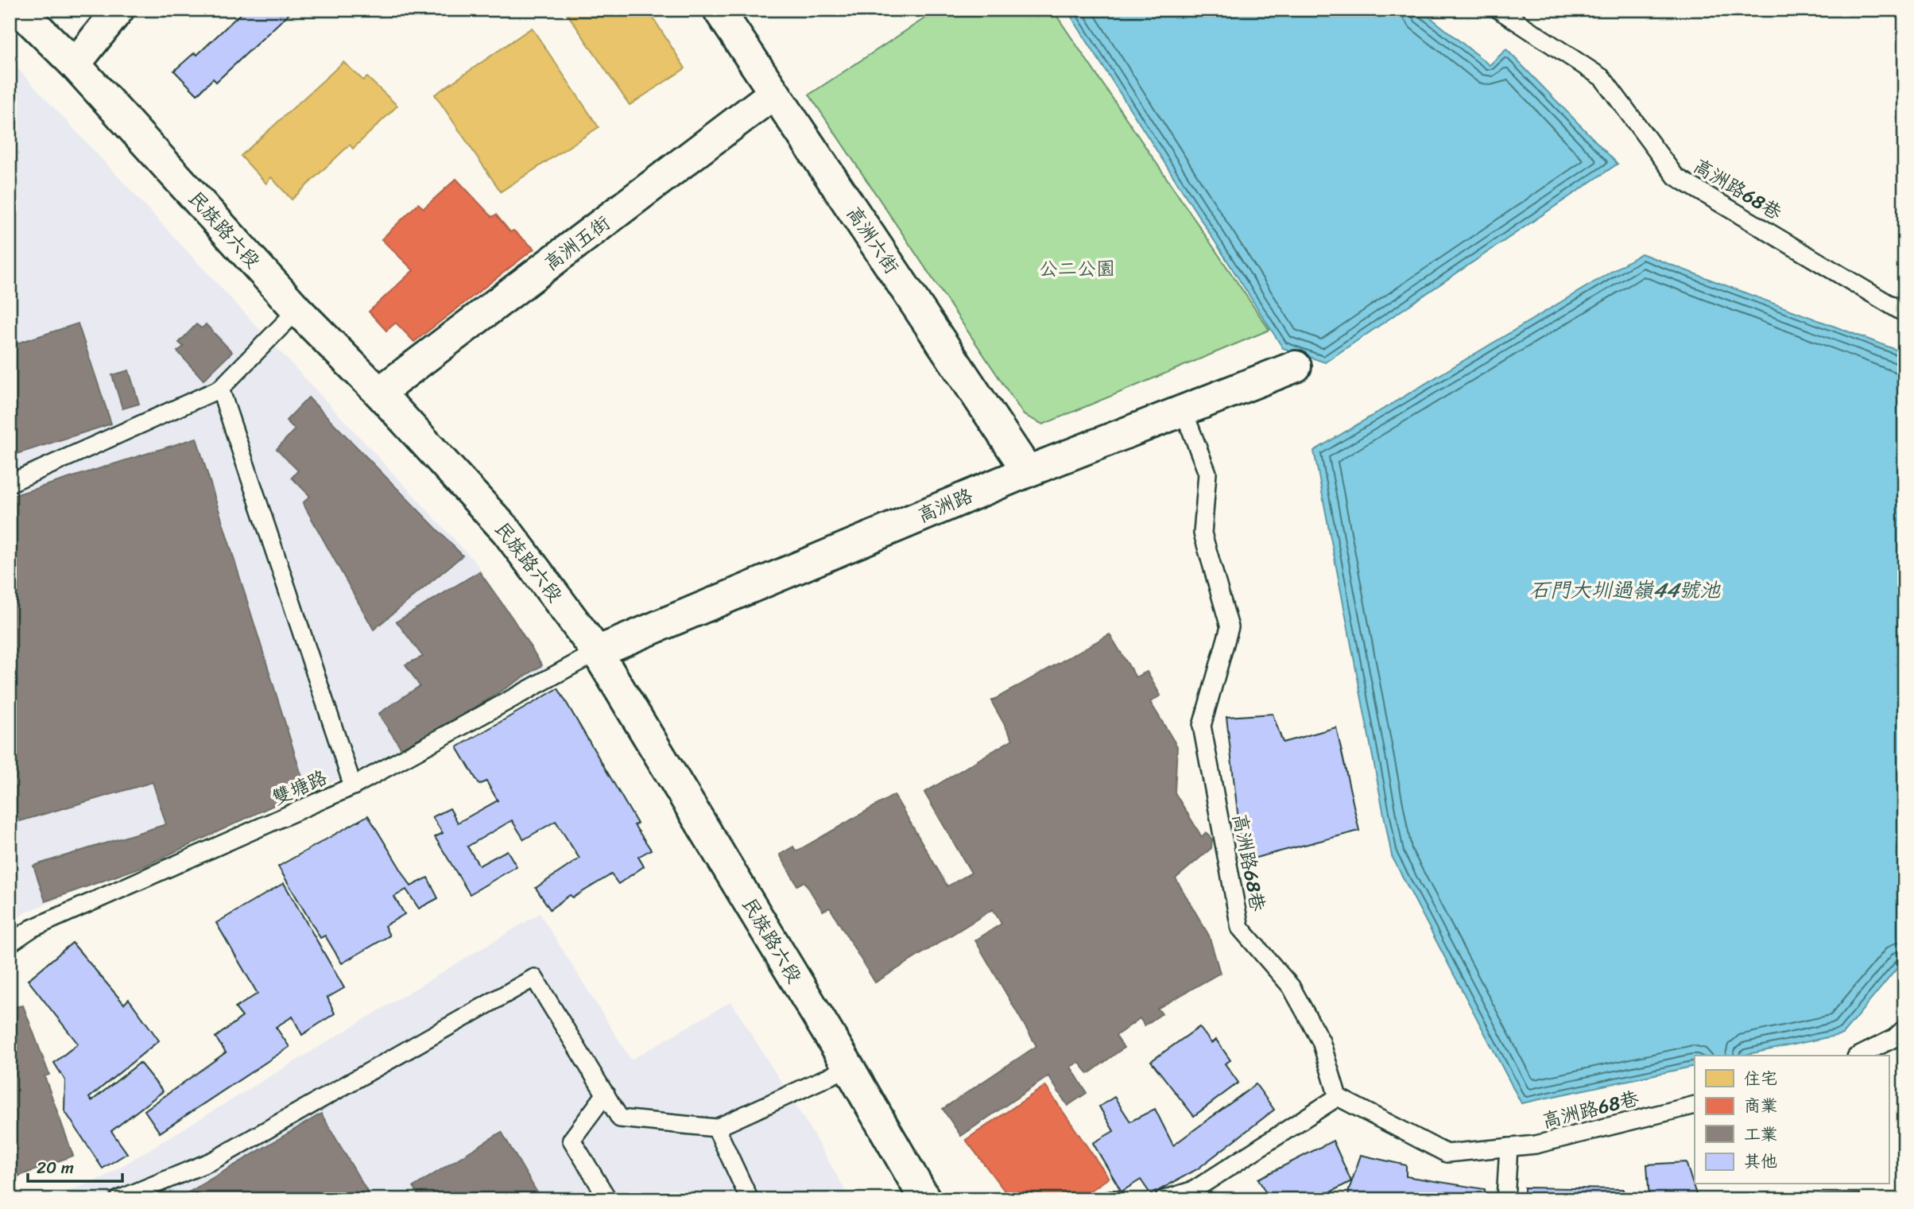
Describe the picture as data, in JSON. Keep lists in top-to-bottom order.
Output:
{
  "streets": {
    "street": [
      "民族路六段",
      "高洲六街",
      "高洲五街",
      "高洲路"
    ],
    "lane": ["高洲路68巷", "雙塘路"]
  },
  "crossings": [
    ["高洲路68巷", "高洲路"],
    ["民族路六段", "高洲五街"],
    ["民族路六段", "高洲路"],
    ["民族路六段", "雙塘路"],
    ["高洲六街", "高洲五街"],
    ["高洲六街", "高洲路"],
    ["高洲路", "雙塘路"]
  ],
  "water": ["石門大圳過嶺44號池"],
  "parks": ["公二公園"],
  "legend": [
    "住宅",
    "商業",
    "工業",
    "其他"
  ],
  "scale_bar": "20 m"
}
